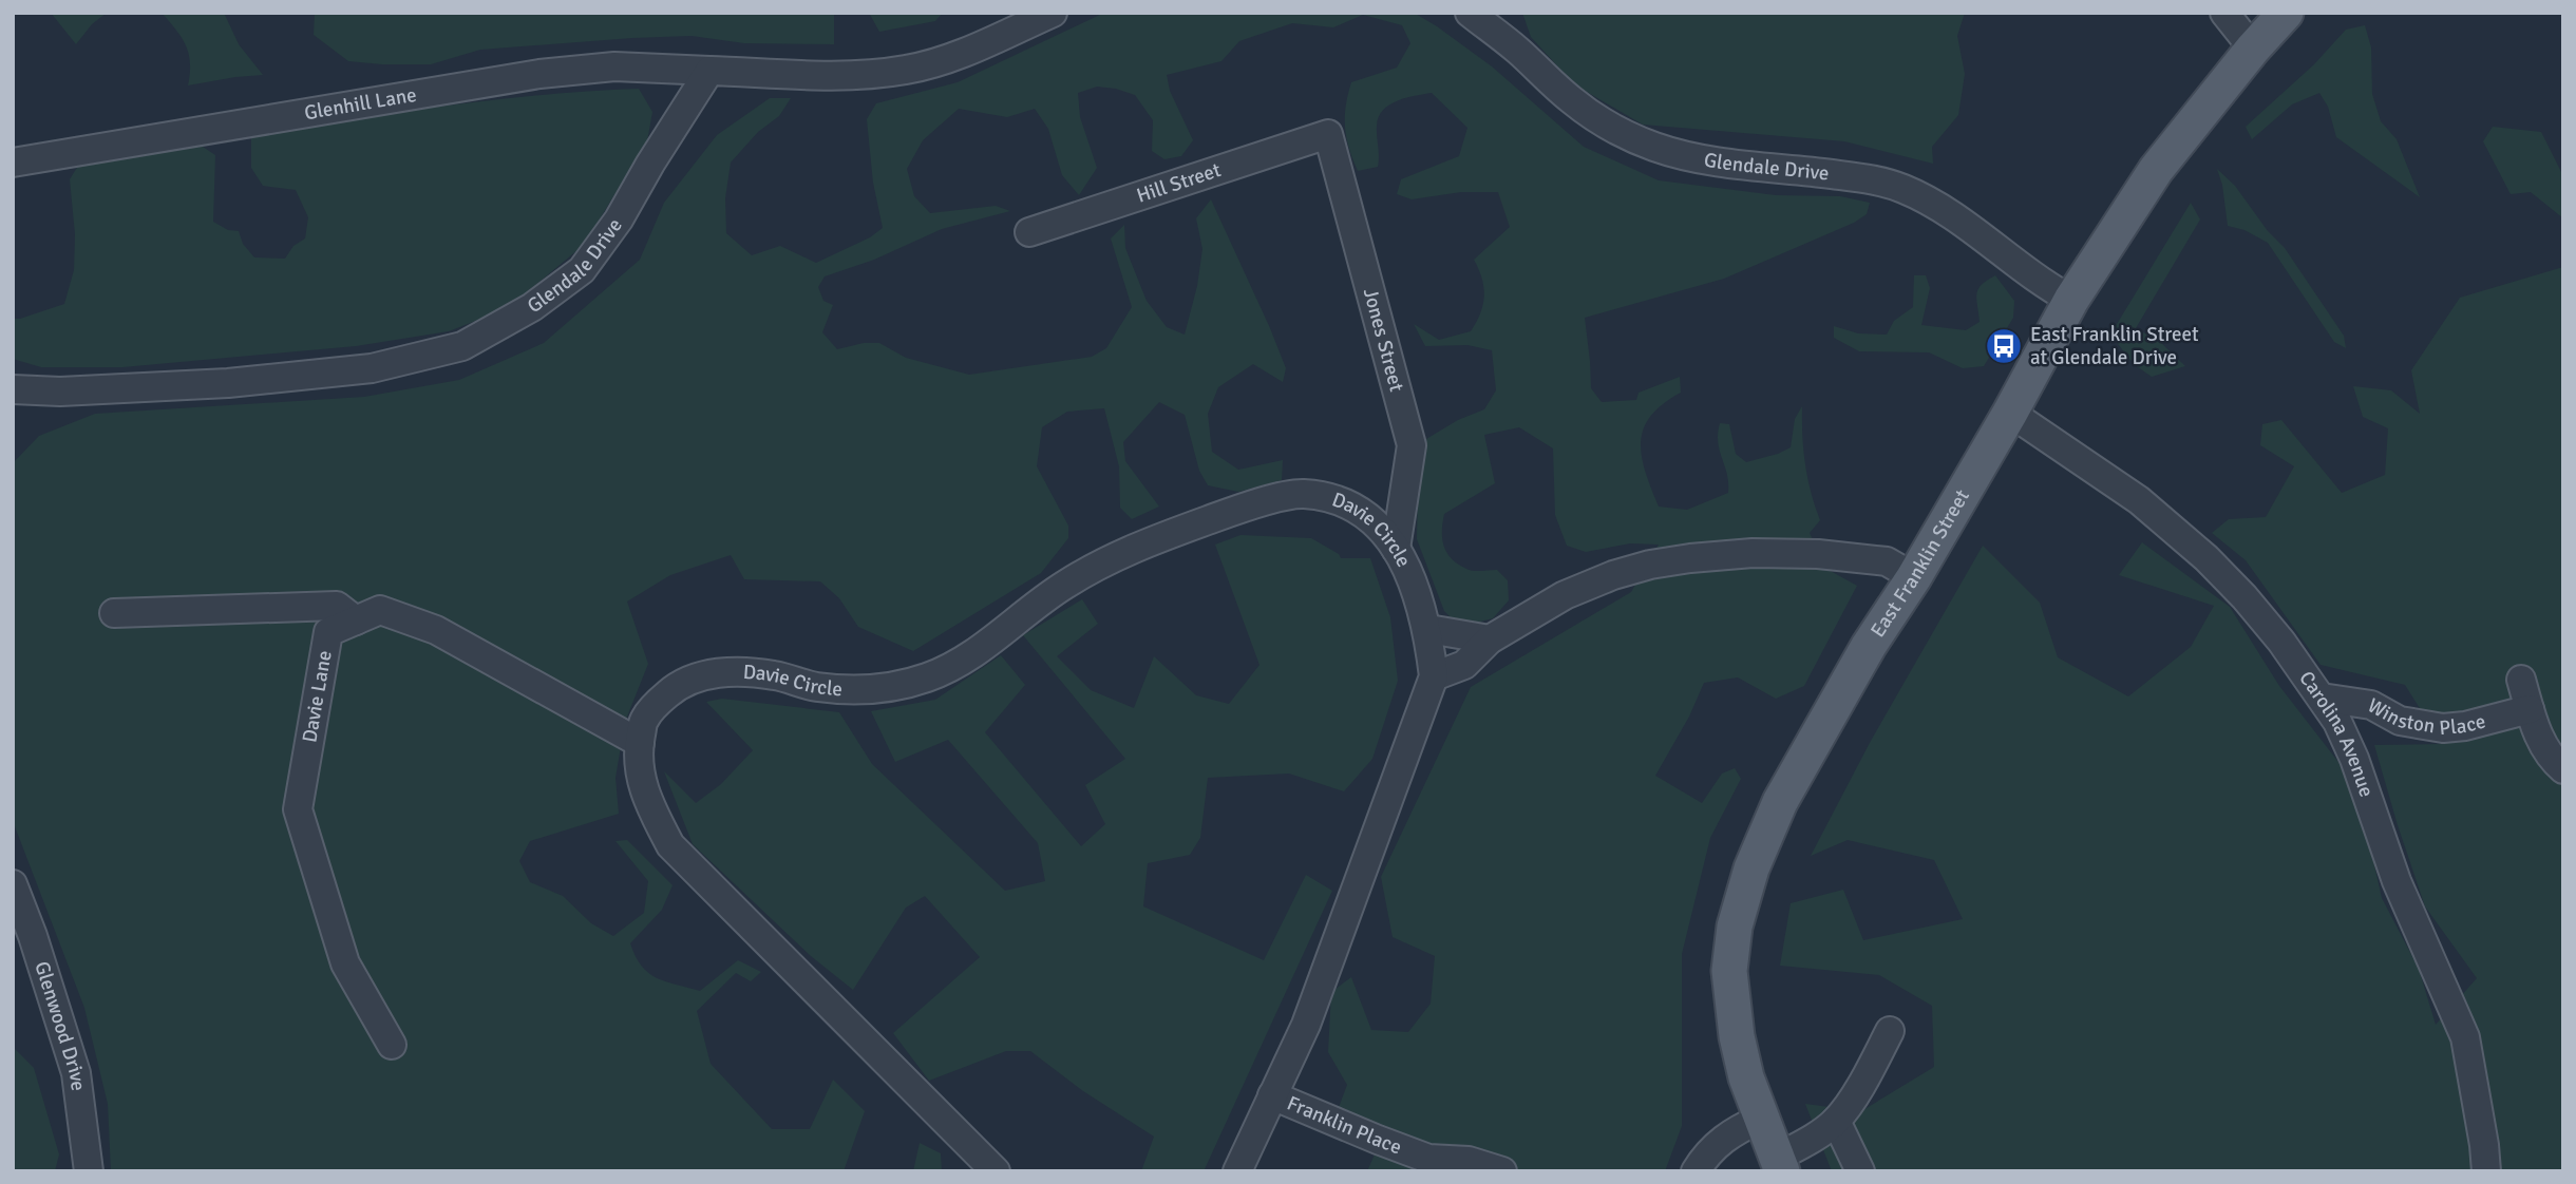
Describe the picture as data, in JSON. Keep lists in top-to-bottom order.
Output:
{
  "streets": {
    "main road": ["East Franklin Street"],
    "street": [
      "Glenhill Lane",
      "Glendale Drive",
      "Hill Street",
      "Jones Street",
      "Davie Circle",
      "Davie Lane",
      "Winston Place",
      "Carolina Avenue",
      "Glenwood Drive",
      "Franklin Place"
    ]
  },
  "crossings": [
    ["Glenhill Lane", "Glendale Drive"],
    ["Glendale Drive", "East Franklin Street"],
    ["Hill Street", "Jones Street"],
    ["Jones Street", "Davie Circle"],
    ["Davie Circle", "Davie Lane"],
    ["Davie Circle", "Franklin Place"],
    ["East Franklin Street", "Carolina Avenue"],
    ["Winston Place", "Carolina Avenue"]
  ],
  "places": {
    "bus stop": ["East Franklin Street at Glendale Drive"]
  }
}
